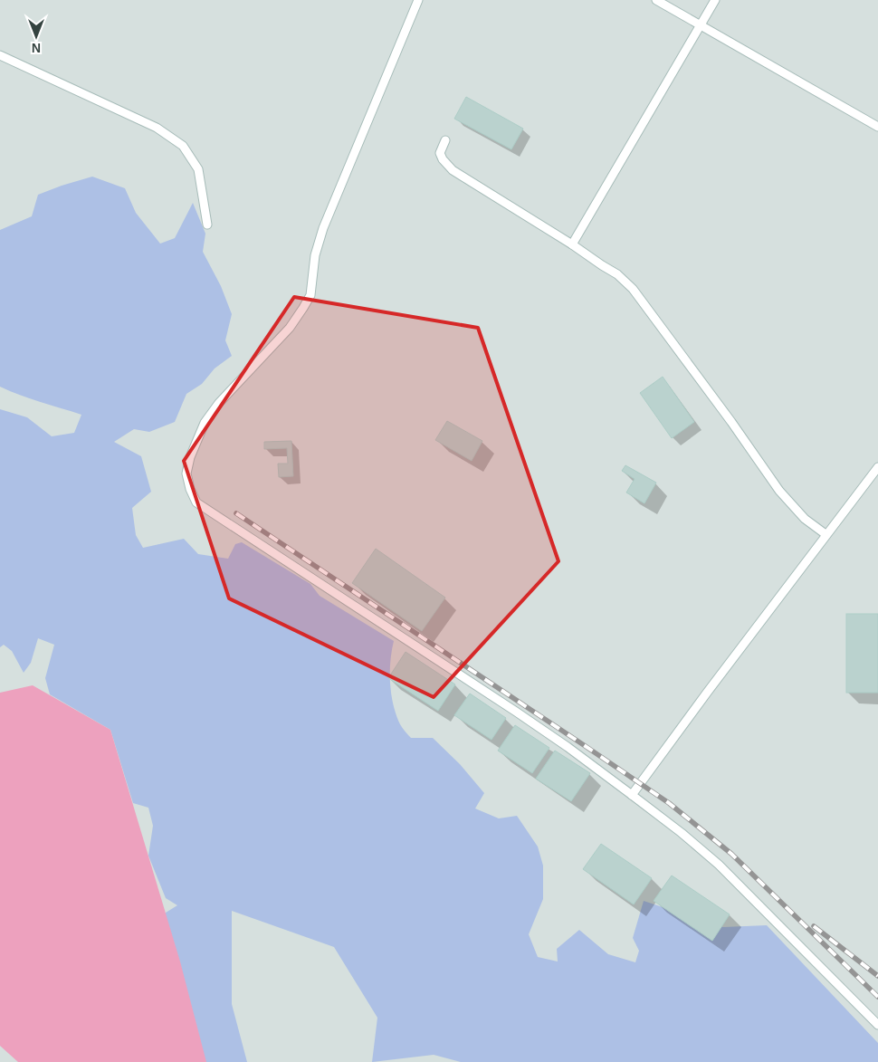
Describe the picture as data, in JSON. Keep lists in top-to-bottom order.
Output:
{
  "north": "bottom"
}
